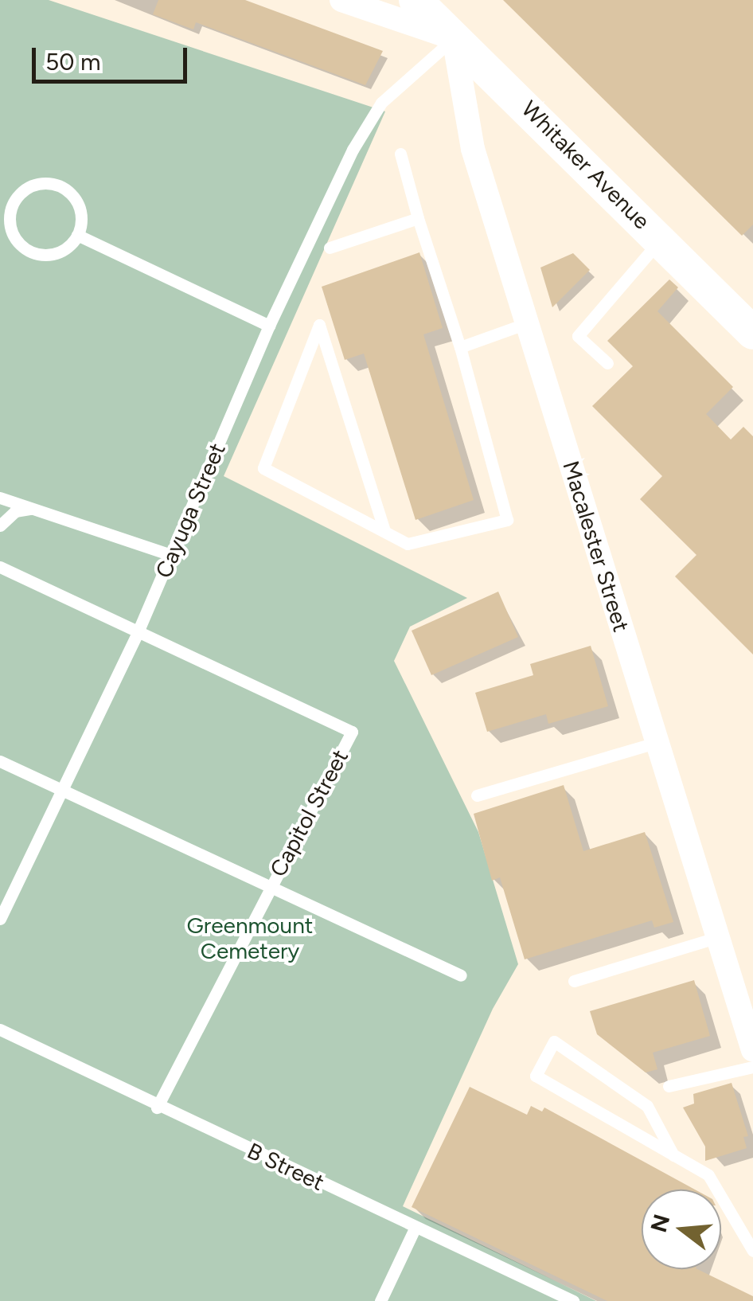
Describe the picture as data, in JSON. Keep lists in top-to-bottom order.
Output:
{
  "streets": {
    "main road": ["Whitaker Avenue"],
    "street": ["Macalester Street"],
    "lane": ["Cayuga Street", "Capitol Street", "B Street"]
  },
  "crossings": [
    ["Whitaker Avenue", "Cayuga Street"],
    ["Whitaker Avenue", "Macalester Street"],
    ["Cayuga Street", "Macalester Street"],
    ["Cayuga Street", "Capitol Street"],
    ["Capitol Street", "B Street"]
  ],
  "parks": ["Greenmount Cemetery"],
  "scale_bar": "50 m",
  "north": "left"
}
